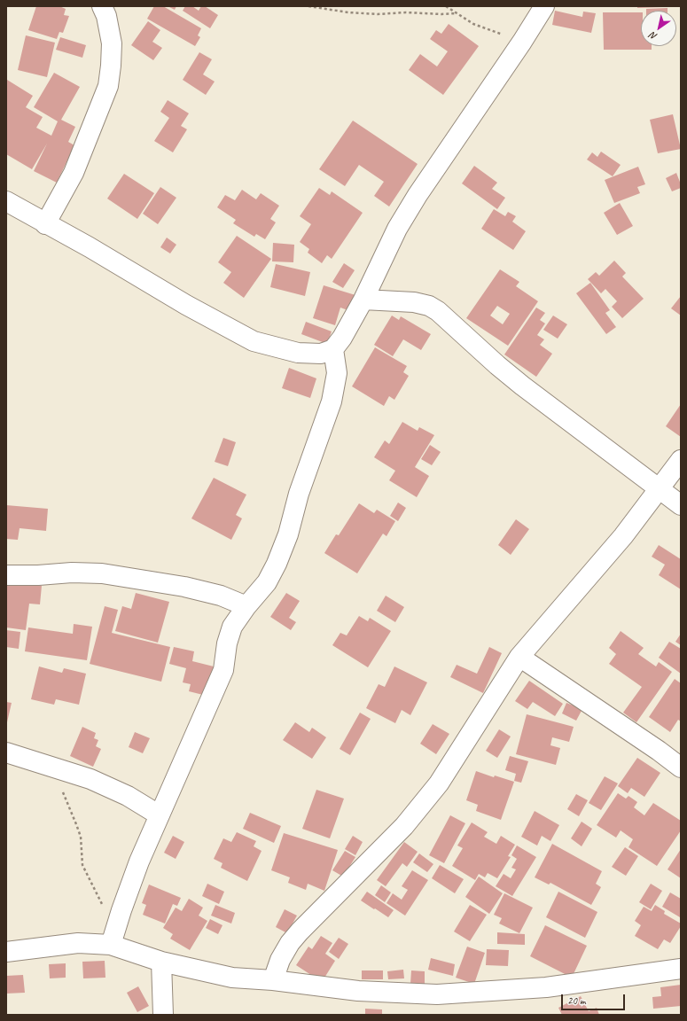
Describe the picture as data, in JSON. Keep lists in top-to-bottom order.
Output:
{
  "scale_bar": "20 m",
  "north": "bottom left"
}
